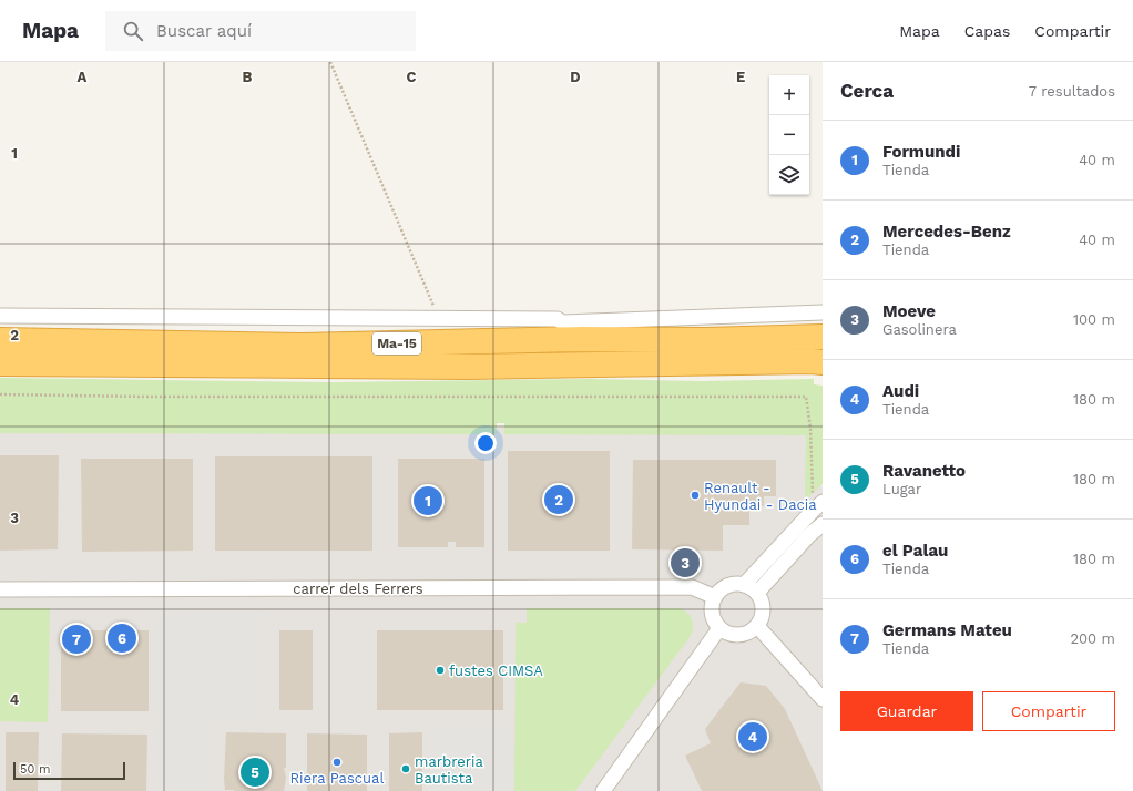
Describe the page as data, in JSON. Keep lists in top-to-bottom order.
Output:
{
  "streets": {
    "highway": ["Ma-15"],
    "street": ["carrer dels Ferrers"]
  },
  "places": [
    "Renault - Hyundai - Dacia",
    "fustes CIMSA",
    "Riera Pascual",
    "marbreria Bautista"
  ],
  "scale_bar": "50 m",
  "page": {
    "header": "Mapa",
    "search": "Buscar aquí",
    "nav": ["Mapa", "Capas", "Compartir"],
    "heading": ["Cerca", "7 resultados"],
    "map_buttons": ["+", "−"],
    "list": [
      {
        "mark": "1",
        "name": "Formundi",
        "note": "Tienda",
        "value": "40 m"
      },
      {
        "mark": "2",
        "name": "Mercedes-Benz",
        "note": "Tienda",
        "value": "40 m"
      },
      {
        "mark": "3",
        "name": "Moeve",
        "note": "Gasolinera",
        "value": "100 m"
      },
      {
        "mark": "4",
        "name": "Audi",
        "note": "Tienda",
        "value": "180 m"
      },
      {
        "mark": "5",
        "name": "Ravanetto",
        "note": "Lugar",
        "value": "180 m"
      },
      {
        "mark": "6",
        "name": "el Palau",
        "note": "Tienda",
        "value": "180 m"
      },
      {
        "mark": "7",
        "name": "Germans Mateu",
        "note": "Tienda",
        "value": "200 m"
      }
    ],
    "pins": [
      "2",
      "1",
      "3",
      "6",
      "7",
      "4",
      "5"
    ],
    "buttons": ["Guardar", "Compartir"],
    "scale": "50 m"
  },
  "grid": {
    "columns": [
      "A",
      "B",
      "C",
      "D",
      "E"
    ],
    "rows": [
      "1",
      "2",
      "3",
      "4"
    ]
  }
}
